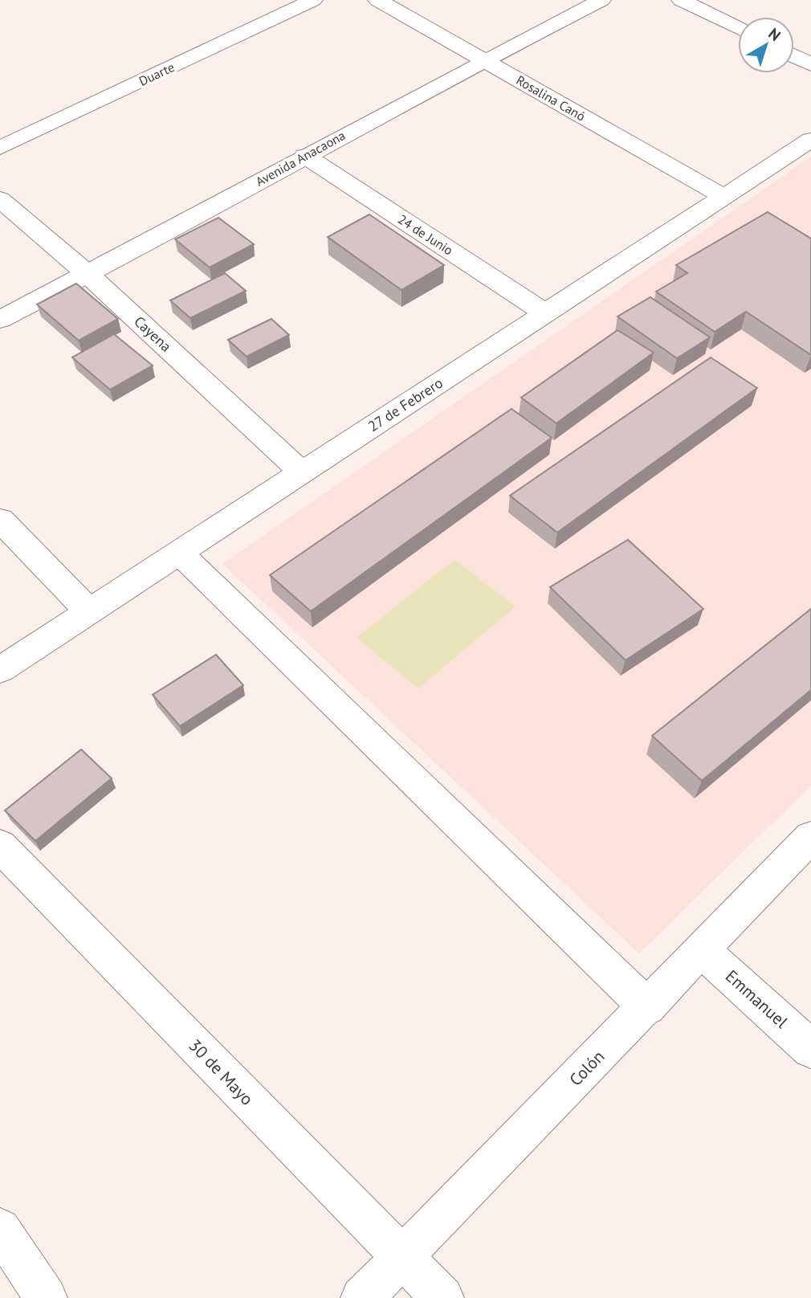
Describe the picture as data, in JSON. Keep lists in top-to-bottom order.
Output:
{
  "streets": {
    "street": [
      "Duarte",
      "Rosalina Canó",
      "Avenida Anacaona",
      "24 de Junio",
      "Cayena",
      "27 de Febrero",
      "Emmanuel",
      "Colón",
      "30 de Mayo"
    ]
  },
  "crossings": [
    ["Rosalina Canó", "Avenida Anacaona"],
    ["Rosalina Canó", "27 de Febrero"],
    ["Avenida Anacaona", "24 de Junio"],
    ["Avenida Anacaona", "Cayena"],
    ["24 de Junio", "27 de Febrero"],
    ["Cayena", "27 de Febrero"],
    ["Emmanuel", "Colón"],
    ["Colón", "30 de Mayo"]
  ],
  "north": "top right"
}
